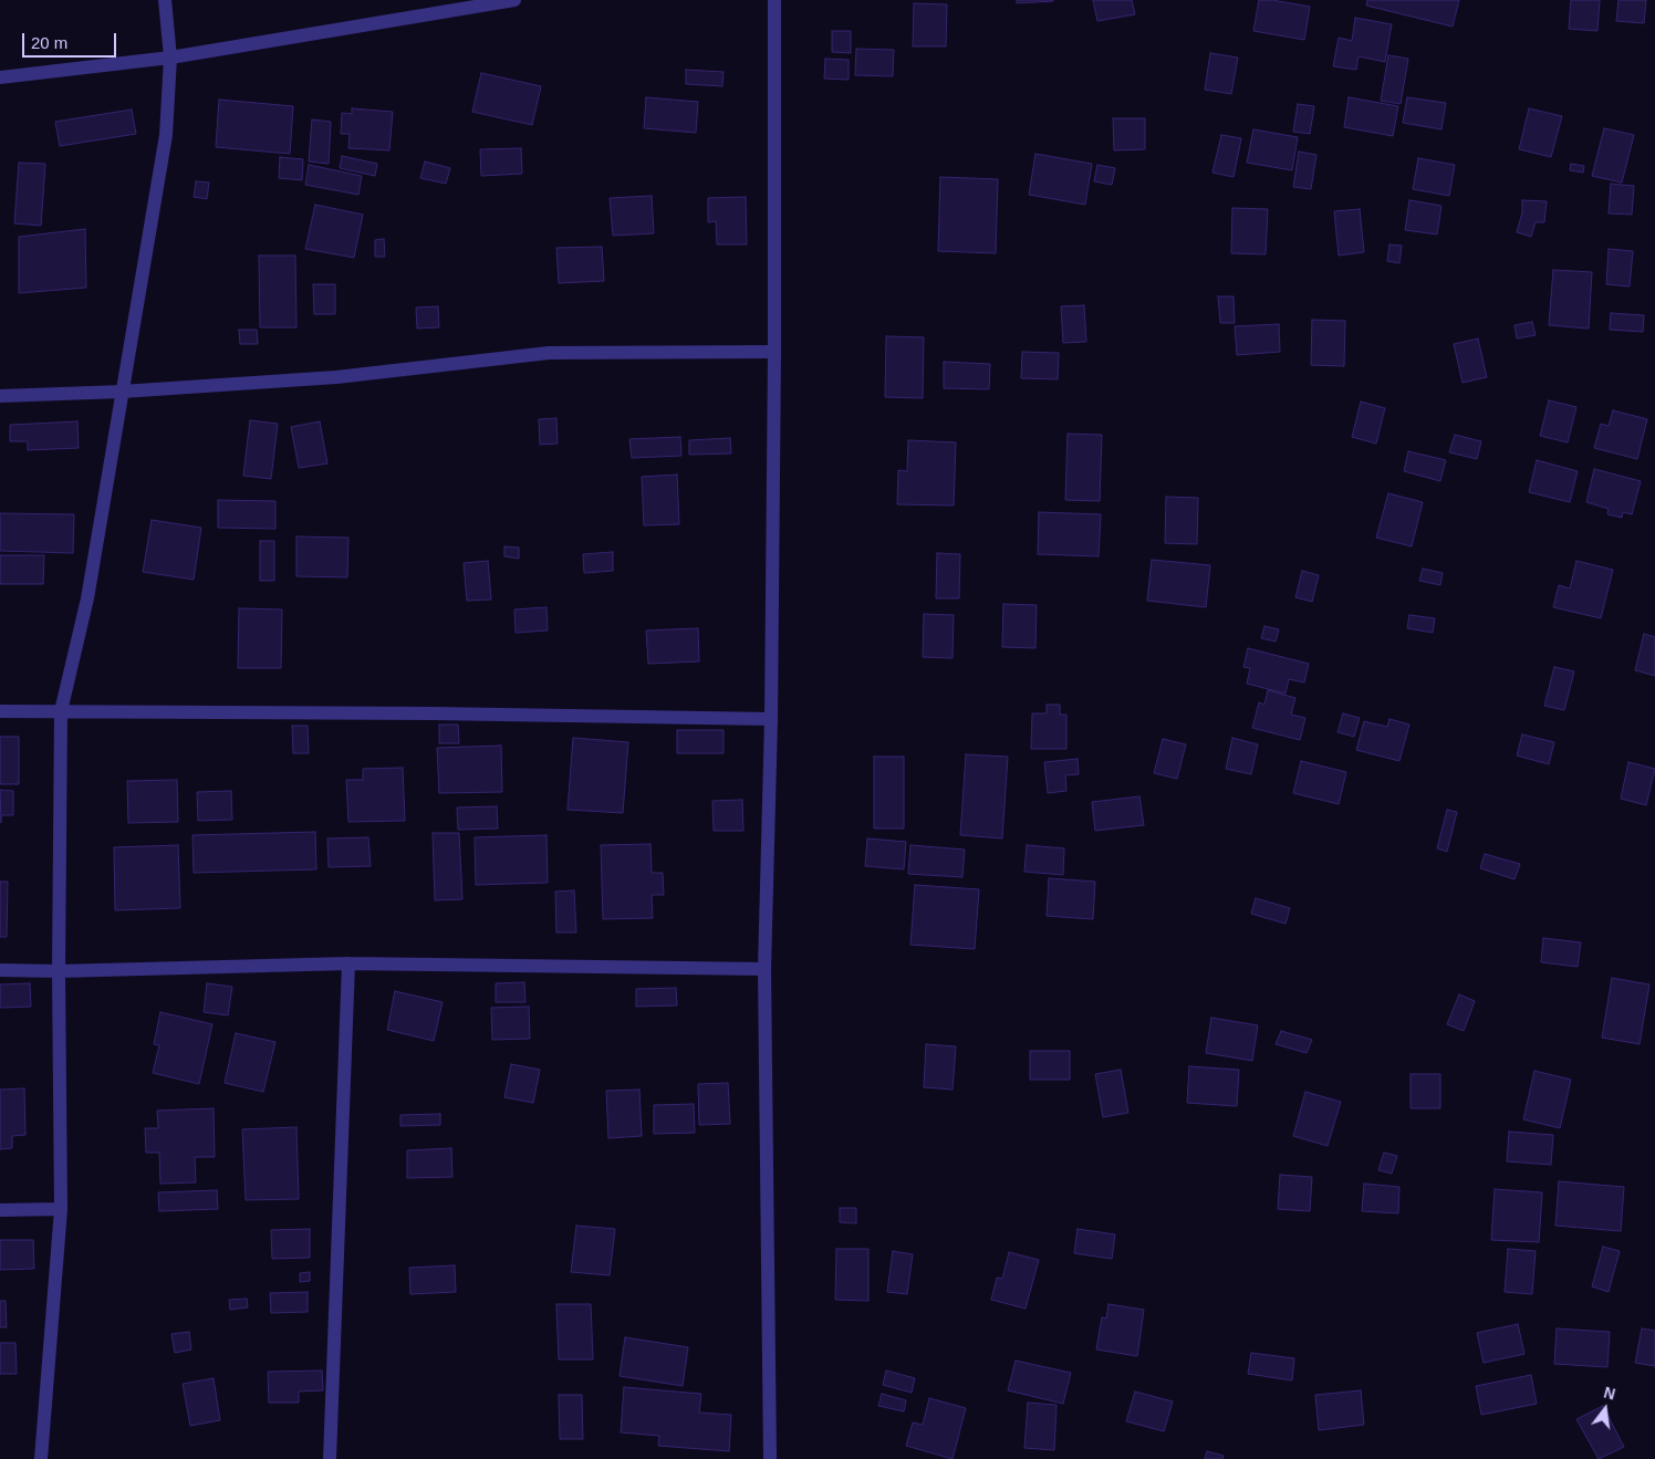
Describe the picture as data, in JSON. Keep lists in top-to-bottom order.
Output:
{
  "scale_bar": "20 m",
  "north": "top"
}
